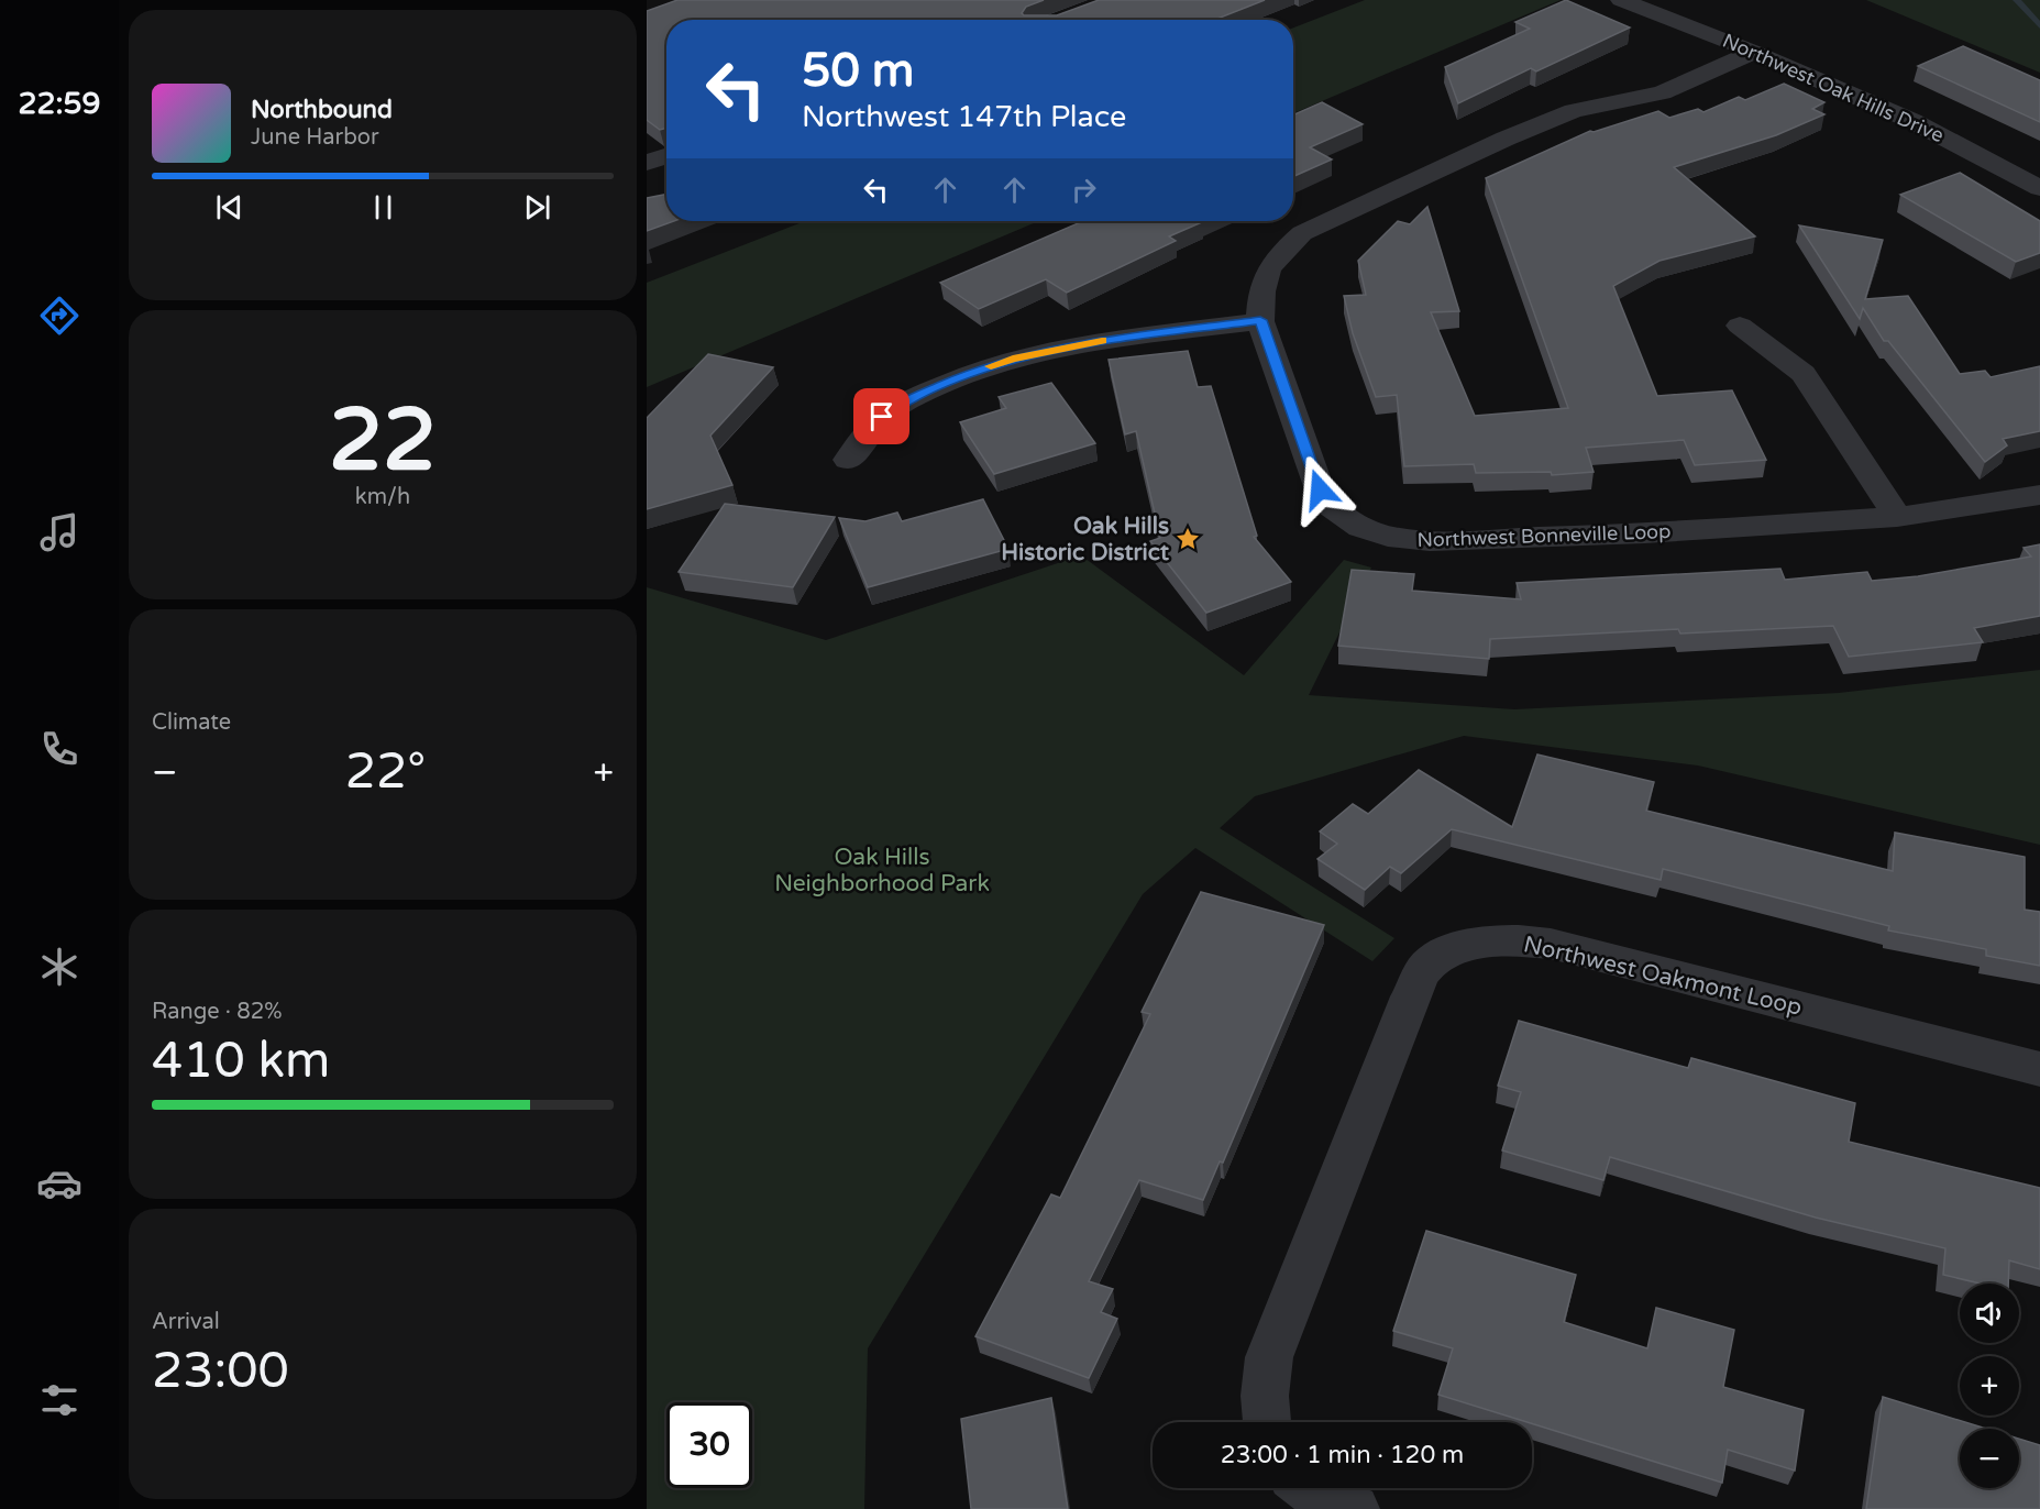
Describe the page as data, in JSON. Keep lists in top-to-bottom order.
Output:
{
  "streets": {
    "street": ["Northwest Oak Hills Drive", "Northwest Bonneville Loop", "Northwest Oakmont Loop"]
  },
  "crossings": [
    ["Northwest Oak Hills Drive", "Northwest Bonneville Loop"]
  ],
  "parks": ["Oak Hills Neighborhood Park"],
  "places": {
    "place": ["Oak Hills Historic District"]
  },
  "page": {
    "tabs": "22:59",
    "turn": ["50 m", "Northwest 147th Place"],
    "song": ["Northbound", "June Harbor"],
    "tile": [
      ["22", "km/h"],
      "Climate",
      ["Range · 82%", "410 km"],
      ["Arrival", "23:00"]
    ],
    "heat": ["−", "22°", "+"],
    "map_buttons": ["+", "−"],
    "limit": "30",
    "trip": "23:00 · 1 min · 120 m"
  }
}
